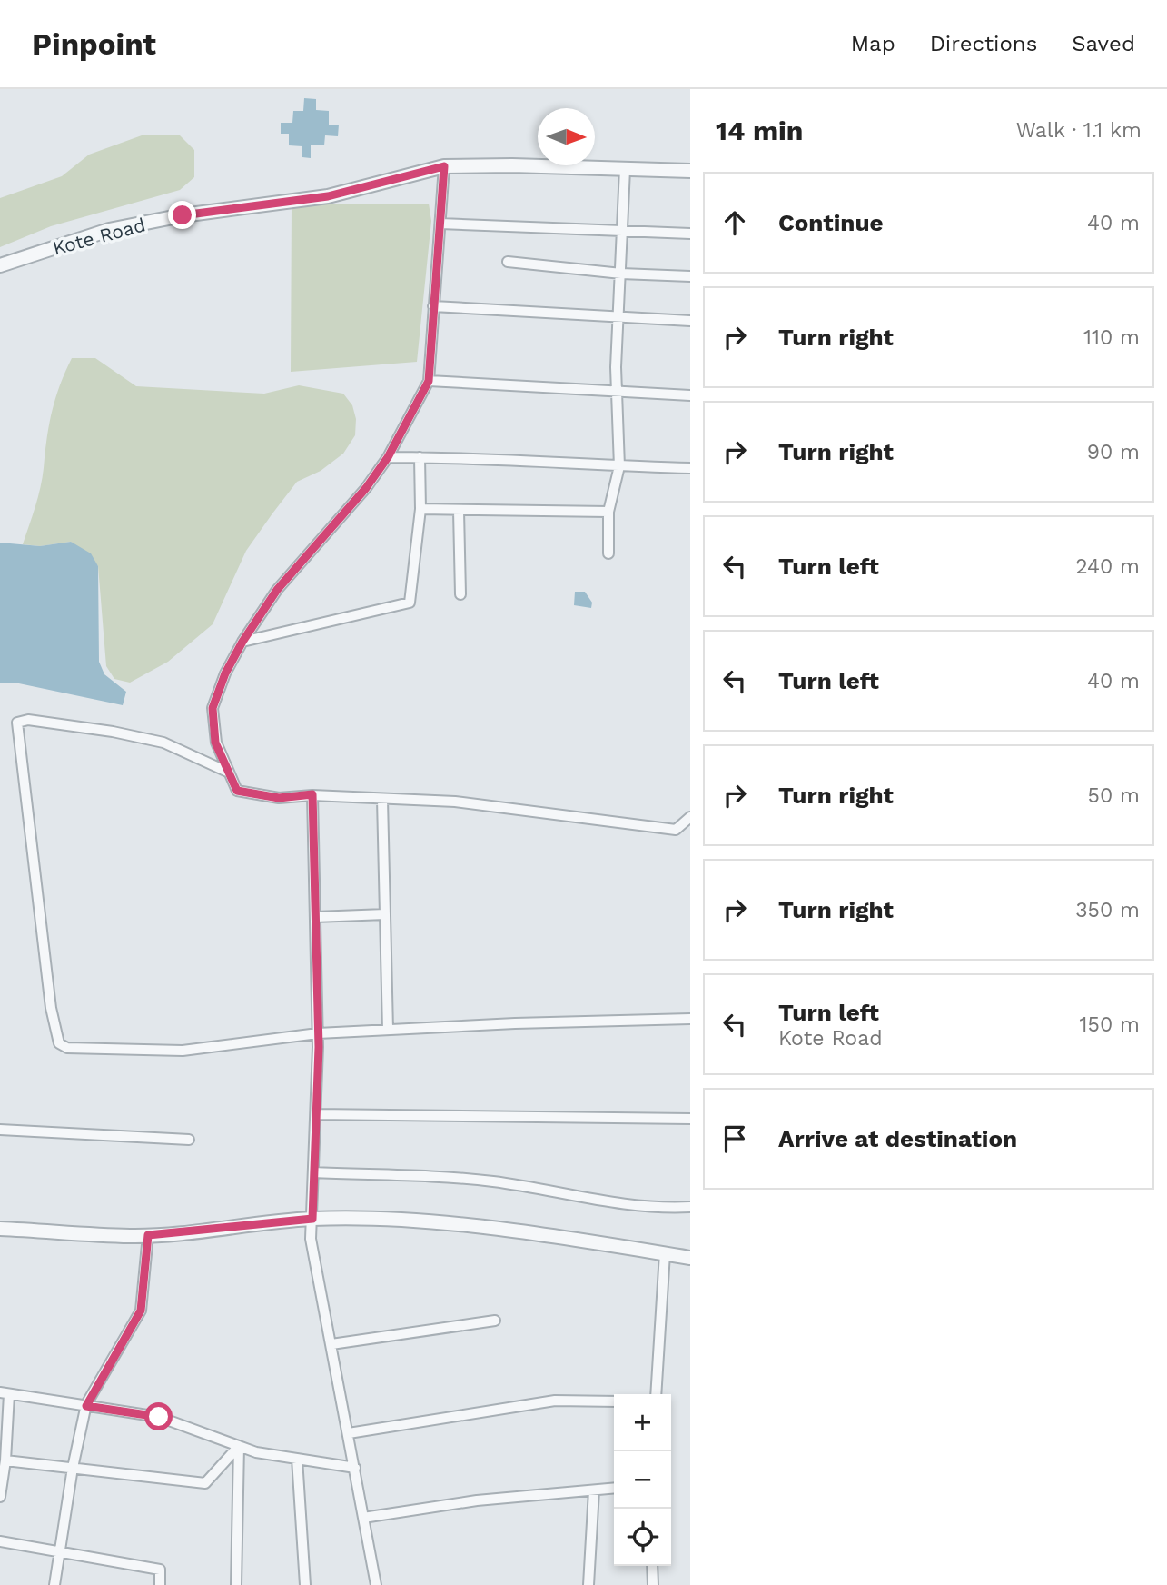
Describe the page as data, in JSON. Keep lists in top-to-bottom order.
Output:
{
  "streets": {
    "street": ["Kote Road"]
  },
  "north": "right",
  "page": {
    "header": "Pinpoint",
    "nav": ["Map", "Directions", "Saved"],
    "heading": ["14 min", "Walk · 1.1 km"],
    "list": [
      ["Continue", "40 m"],
      ["Turn right", "110 m"],
      ["Turn right", "90 m"],
      ["Turn left", "240 m"],
      ["Turn left", "40 m"],
      ["Turn right", "50 m"],
      ["Turn right", "350 m"],
      ["Turn left", "Kote Road", "150 m"],
      "Arrive at destination"
    ],
    "map_buttons": ["+", "−"]
  }
}
